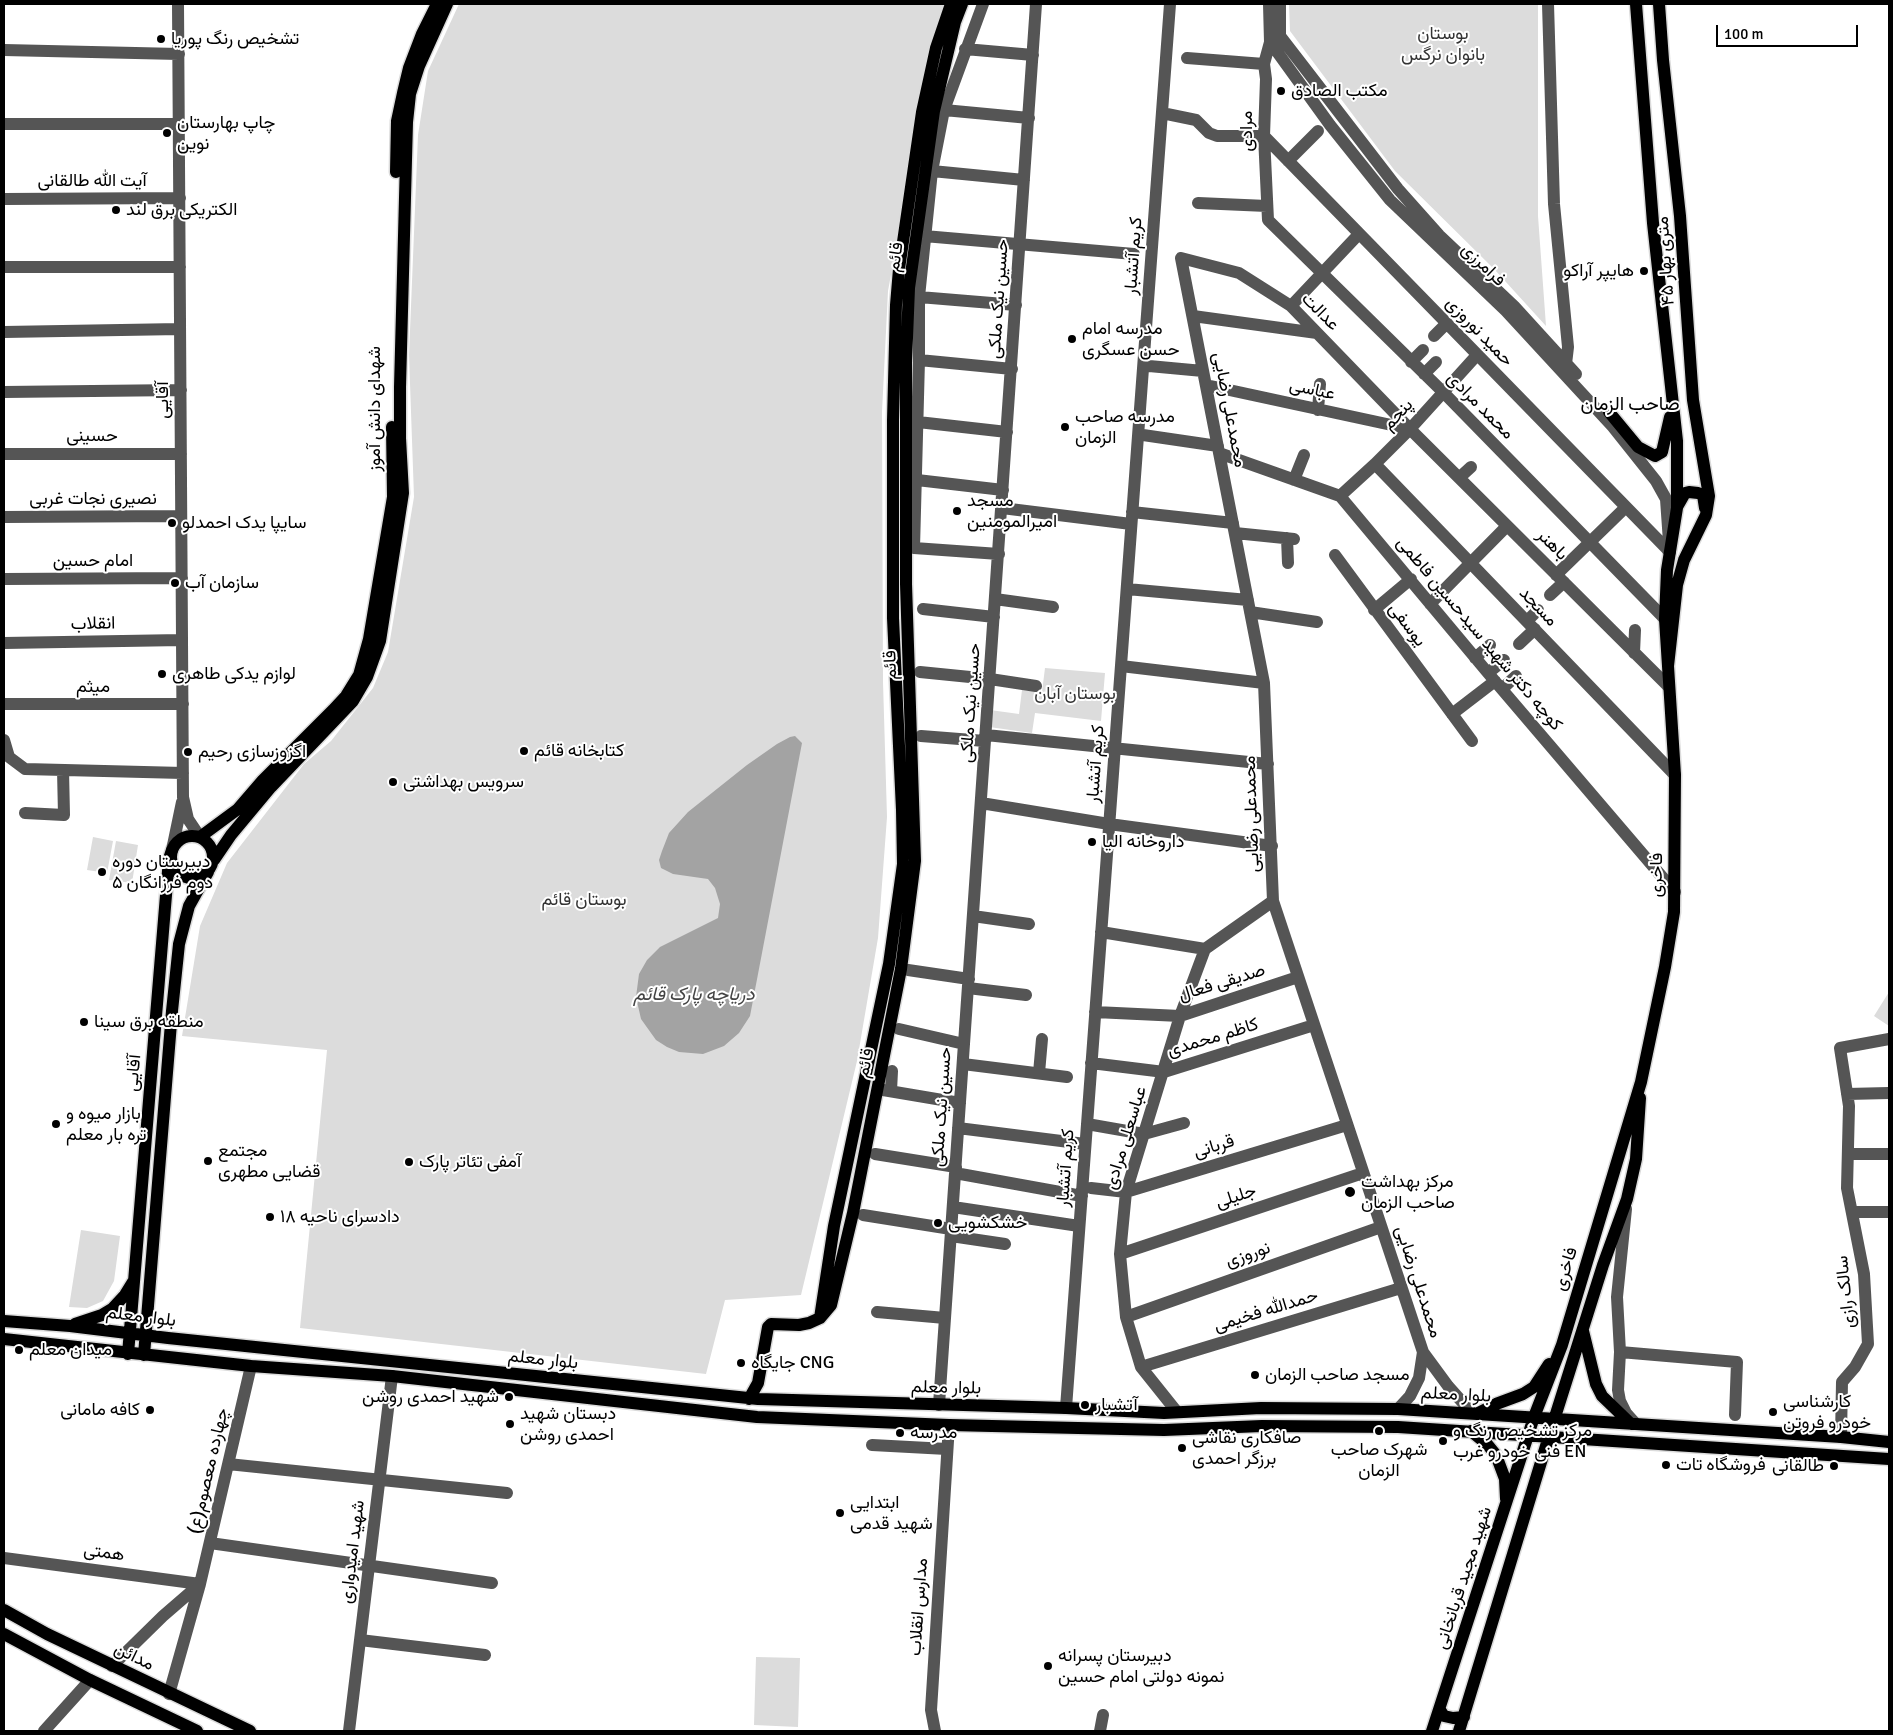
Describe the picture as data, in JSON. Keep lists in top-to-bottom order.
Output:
{
  "streets": {
    "main road": [
      "قائم",
      "۴۵ متری بهار",
      "آقایی",
      "شهدای دانش آموز",
      "فاخری",
      "بلوار معلم",
      "شهید مجید قربانخانی",
      "مدائن"
    ],
    "street": [
      "مرادی",
      "آیت الله طالقانی",
      "کریم آتشبار",
      "فرامرزی",
      "حسین نیک ملکی",
      "عدالت",
      "حمید نوروزی",
      "عباسی",
      "محمد مرادی",
      "محمدعلی رضایی",
      "پنجم",
      "حسینی",
      "نصیری نجات غربی",
      "باهنر",
      "امام حسین",
      "مسجد",
      "انقلاب",
      "یوسفی",
      "کوچه دکتر شهید سیدحسین فاطمی",
      "میثم",
      "صدیقی فعال",
      "کاظم محمدی",
      "عباسعلی مرادی",
      "قربانی",
      "جلیلی",
      "نوروزی",
      "سالک رازی",
      "حمدالله فخیمی",
      "چهارده معصوم(ع)",
      "شهيد امیدواری",
      "همتی",
      "مدارس انقلاب"
    ]
  },
  "crossings": [
    ["مرادی", "فرامرزی"],
    ["مرادی", "حمید نوروزی"],
    ["مرادی", "محمد مرادی"],
    ["آیت الله طالقانی", "آقایی"],
    ["کریم آتشبار", "صدیقی فعال"],
    ["کریم آتشبار", "کاظم محمدی"],
    ["کریم آتشبار", "قربانی"],
    ["کریم آتشبار", "بلوار معلم"],
    ["۴۵ متری بهار", "فاخری"],
    ["فرامرزی", "حمید نوروزی"],
    ["فرامرزی", "فاخری"],
    ["حسین نیک ملکی", "قربانی"],
    ["حسین نیک ملکی", "بلوار معلم"],
    ["عدالت", "عباسی"],
    ["عدالت", "محمدعلی رضایی"],
    ["عدالت", "پنجم"],
    ["عدالت", "باهنر"],
    ["حمید نوروزی", "پنجم"],
    ["حمید نوروزی", "فاخری"],
    ["عباسی", "محمدعلی رضایی"],
    ["عباسی", "پنجم"],
    ["عباسی", "باهنر"],
    ["آقایی", "حسینی"],
    ["آقایی", "نصیری نجات غربی"],
    ["آقایی", "امام حسین"],
    ["آقایی", "انقلاب"],
    ["آقایی", "میثم"],
    ["آقایی", "بلوار معلم"],
    ["محمد مرادی", "پنجم"],
    ["محمد مرادی", "فاخری"],
    ["محمدعلی رضایی", "صدیقی فعال"],
    ["محمدعلی رضایی", "کاظم محمدی"],
    ["محمدعلی رضایی", "قربانی"],
    ["محمدعلی رضایی", "جلیلی"],
    ["محمدعلی رضایی", "نوروزی"],
    ["محمدعلی رضایی", "حمدالله فخیمی"],
    ["پنجم", "باهنر"],
    ["پنجم", "مسجد"],
    ["پنجم", "کوچه دکتر شهید سیدحسین فاطمی"],
    ["باهنر", "فاخری"],
    ["مسجد", "فاخری"],
    ["کوچه دکتر شهید سیدحسین فاطمی", "فاخری"],
    ["فاخری", "بلوار معلم"],
    ["فاخری", "شهید مجید قربانخانی"],
    ["صدیقی فعال", "عباسعلی مرادی"],
    ["کاظم محمدی", "عباسعلی مرادی"],
    ["عباسعلی مرادی", "قربانی"],
    ["عباسعلی مرادی", "جلیلی"],
    ["عباسعلی مرادی", "نوروزی"],
    ["عباسعلی مرادی", "حمدالله فخیمی"],
    ["عباسعلی مرادی", "بلوار معلم"],
    ["سالک رازی", "بلوار معلم"],
    ["بلوار معلم", "چهارده معصوم(ع)"],
    ["بلوار معلم", "شهيد امیدواری"],
    ["بلوار معلم", "شهید مجید قربانخانی"],
    ["بلوار معلم", "مدارس انقلاب"],
    ["چهارده معصوم(ع)", "همتی"],
    ["چهارده معصوم(ع)", "مدائن"]
  ],
  "districts": ["صاحب الزمان"],
  "water": ["دریاچه پارک قائم"],
  "parks": ["بوستان بانوان نرگس", "بوستان آبان", "بوستان قائم"],
  "places": [
    "تشخیص رنگ پوریا",
    "مکتب الصادق",
    "چاپ بهارستان نوين",
    "الکتریکی برق لند",
    "هایپر آراکو",
    "مدرسه امام حسن عسگری",
    "مدرسه صاحب الزمان",
    "مسجد امیرالمومنین",
    "سایپا یدک احمدلو",
    "سازمان آب",
    "لوازم یدکی طاهری",
    "کتابخانه قائم",
    "اگزوزسازی رحیم",
    "سرویس بهداشتی",
    "داروخانه الیا",
    "دبیرستان دوره دوم فرزانگان ۵",
    "منطقه برق سینا",
    "بازار میوه و تره بار معلم",
    "مجتمع قضایی مطهری",
    "آمفی تئاتر پارک",
    "مرکز بهداشت صاحب الزمان",
    "دادسرای ناحیه ۱۸",
    "خشکشویی",
    "میدان معلم",
    "جایگاه CNG",
    "مسجد صاحب الزمان",
    "شهید احمدی روشن",
    "آتشبار",
    "کافه مامانی",
    "کارشناسی خودرو فروتن",
    "دبستان شهید احمدی روشن",
    "شهرک صاحب الزمان",
    "مدرسه",
    "مرکز تشخیص رنگ و فنی خودرو غرب EN",
    "صافکاری نقاشی برزگر احمدی",
    "فروشگاه تات",
    "طالقانی",
    "ابتدایی شهید قدمی",
    "دبیرستان پسرانه نمونه دولتی امام حسین"
  ],
  "scale_bar": "100 m"
}
